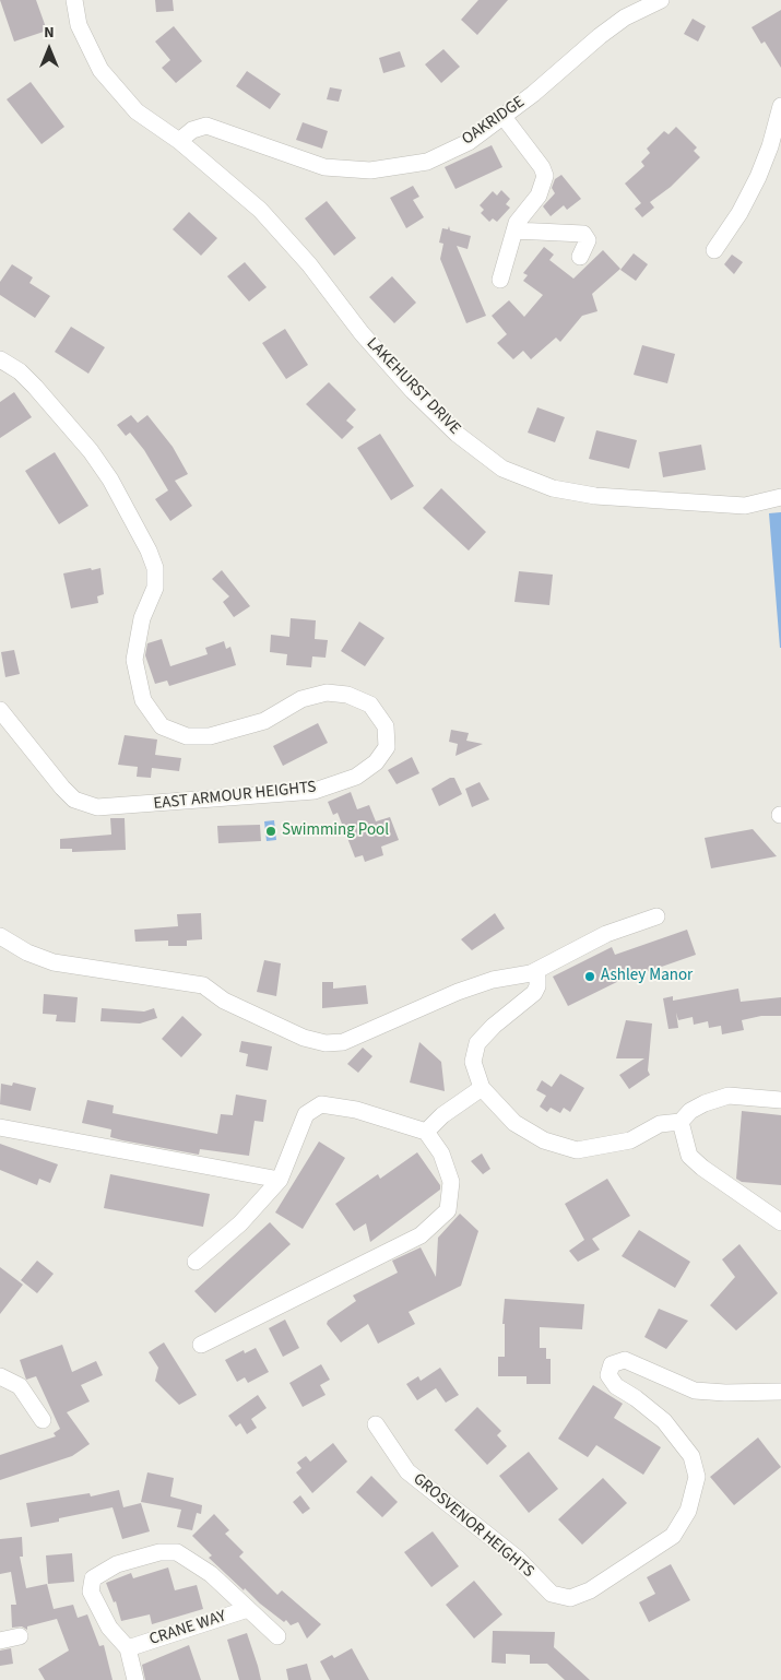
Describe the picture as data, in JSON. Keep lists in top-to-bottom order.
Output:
{
  "streets": {
    "street": [
      "OAKRIDGE",
      "LAKEHURST DRIVE",
      "EAST ARMOUR HEIGHTS",
      "GROSVENOR HEIGHTS",
      "CRANE WAY"
    ]
  },
  "crossings": [
    ["OAKRIDGE", "LAKEHURST DRIVE"]
  ],
  "places": ["Swimming Pool", "Ashley Manor"],
  "north": "top"
}
